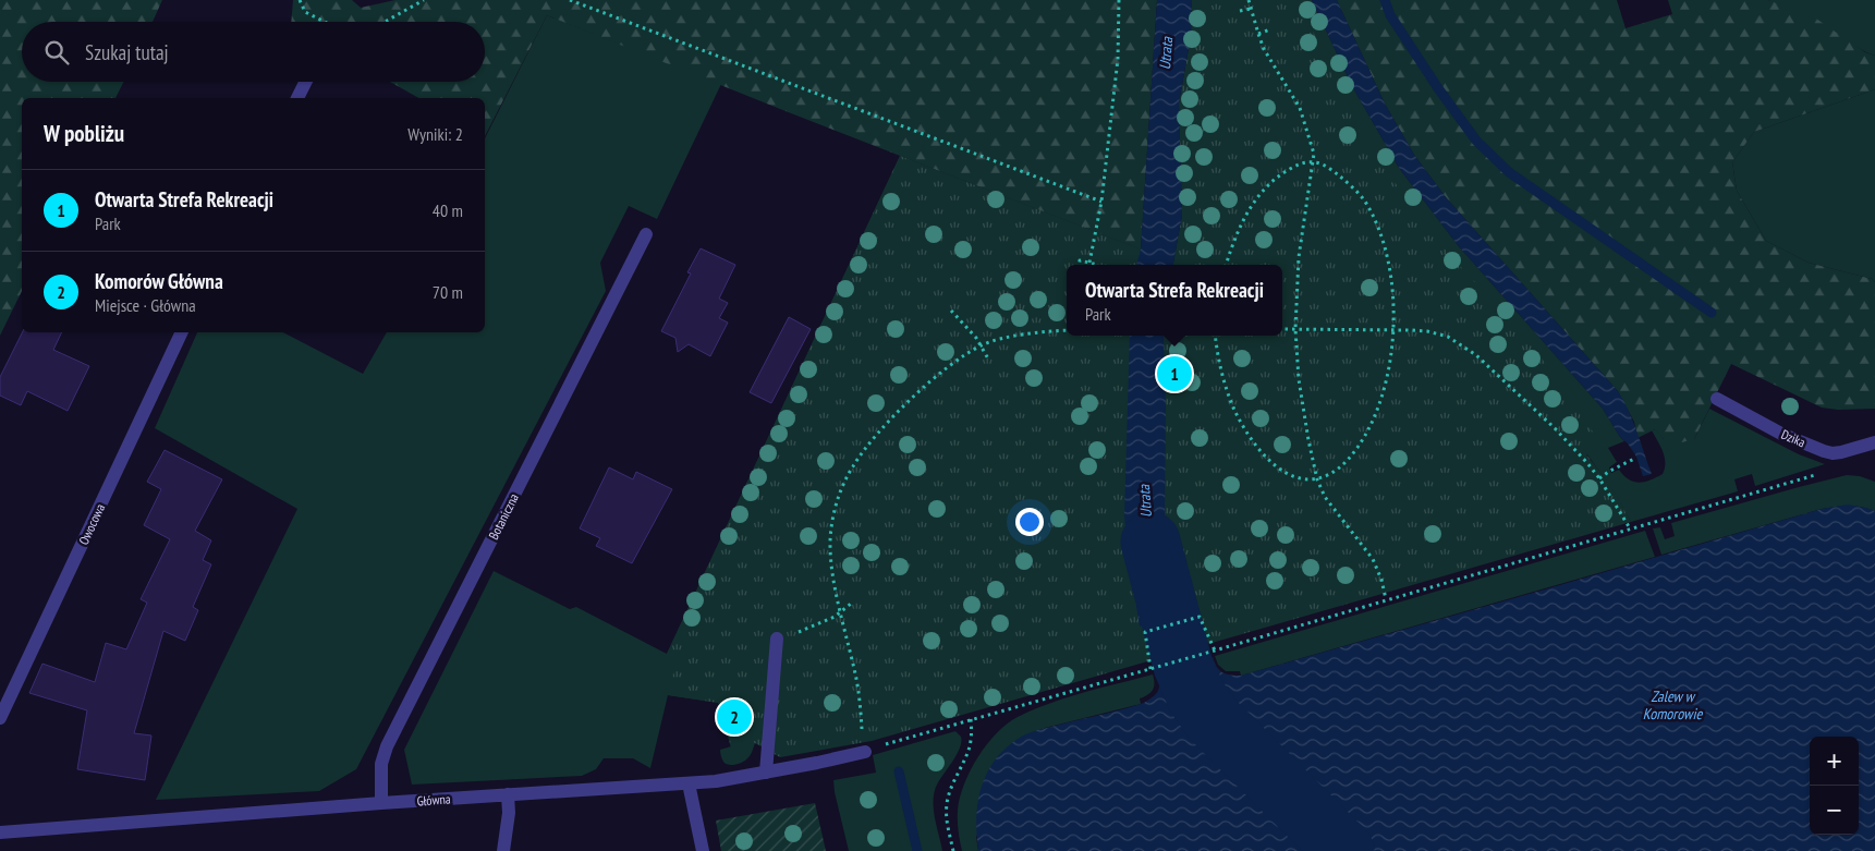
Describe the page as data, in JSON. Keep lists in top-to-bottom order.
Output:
{
  "streets": {
    "street": [
      "Dzika",
      "Botaniczna",
      "Owocowa",
      "Główna"
    ]
  },
  "crossings": [
    ["Botaniczna", "Główna"]
  ],
  "water": ["Utrata", "Zalew w Komorowie"],
  "page": {
    "search": "Szukaj tutaj",
    "heading": ["W pobliżu", "Wyniki: 2"],
    "list": [
      {
        "mark": "1",
        "name": "Otwarta Strefa Rekreacji",
        "note": "Park",
        "value": "40 m"
      },
      {
        "mark": "2",
        "name": "Komorów Główna",
        "note": "Miejsce · Główna",
        "value": "70 m"
      }
    ],
    "popup": ["Otwarta Strefa Rekreacji", "Park"],
    "pins": ["1", "2"],
    "map_buttons": ["+", "−"]
  }
}
